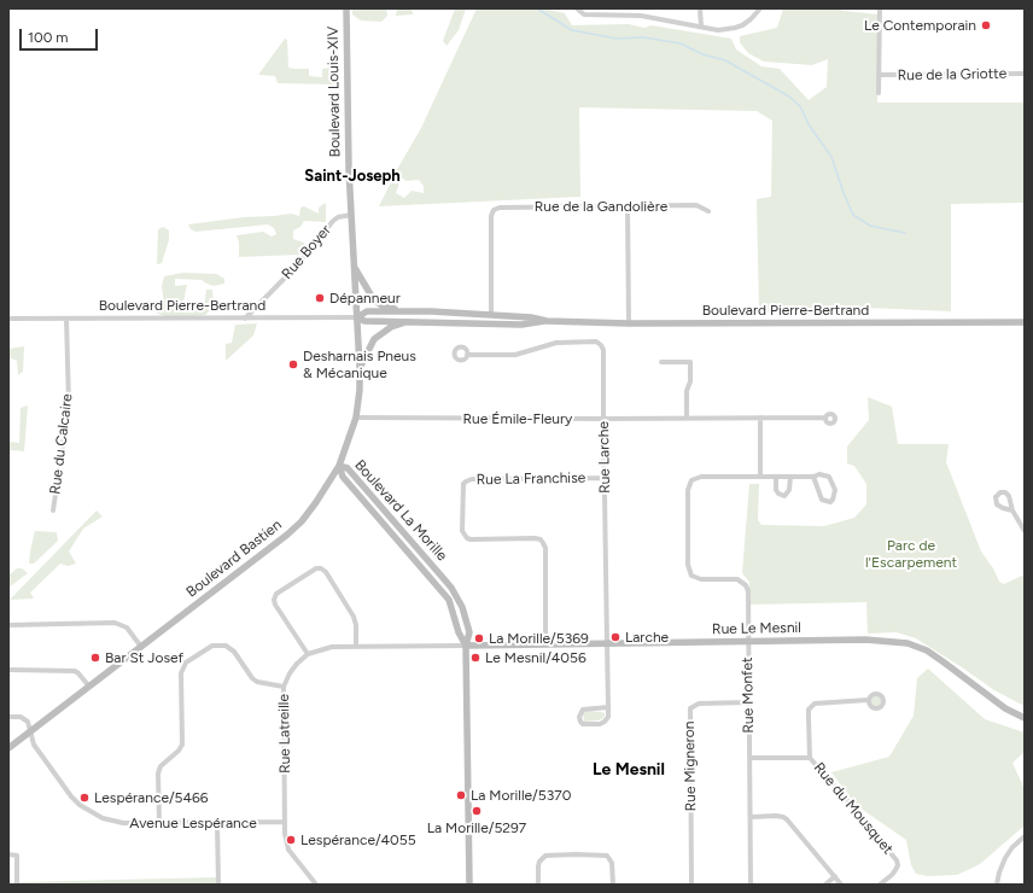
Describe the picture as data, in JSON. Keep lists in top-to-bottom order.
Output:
{
  "streets": {
    "main road": [
      "Boulevard Louis-XIV",
      "Boulevard Pierre-Bertrand",
      "Boulevard La Morille",
      "Boulevard Bastien",
      "Rue Le Mesnil"
    ],
    "street": [
      "Rue de la Griotte",
      "Rue de la Gandolière",
      "Rue Boyer",
      "Rue Émile-Fleury",
      "Rue du Calcaire",
      "Rue Larche",
      "Rue La Franchise",
      "Rue Monfet",
      "Rue Latreille",
      "Rue Migneron",
      "Rue du Mousquet",
      "Avenue Lespérance"
    ]
  },
  "crossings": [
    ["Boulevard Louis-XIV", "Rue Boyer"],
    ["Boulevard Louis-XIV", "Boulevard Pierre-Bertrand"],
    ["Boulevard Louis-XIV", "Boulevard Bastien"],
    ["Rue de la Gandolière", "Boulevard Pierre-Bertrand"],
    ["Rue Boyer", "Boulevard Pierre-Bertrand"],
    ["Boulevard Pierre-Bertrand", "Rue du Calcaire"],
    ["Boulevard Pierre-Bertrand", "Boulevard Bastien"],
    ["Rue Émile-Fleury", "Rue Larche"],
    ["Rue Émile-Fleury", "Boulevard Bastien"],
    ["Rue Larche", "Rue La Franchise"],
    ["Rue Larche", "Rue Le Mesnil"],
    ["Rue La Franchise", "Rue Le Mesnil"],
    ["Boulevard La Morille", "Boulevard Bastien"],
    ["Boulevard La Morille", "Rue Le Mesnil"],
    ["Boulevard Bastien", "Avenue Lespérance"],
    ["Rue Le Mesnil", "Rue Monfet"],
    ["Rue Monfet", "Rue Migneron"],
    ["Rue Monfet", "Rue du Mousquet"],
    ["Rue Latreille", "Avenue Lespérance"]
  ],
  "districts": ["Saint-Joseph", "Le Mesnil"],
  "parks": ["Parc de l'Escarpement"],
  "places": [
    "Le Contemporain",
    "Dépanneur",
    "Desharnais Pneus & Mécanique",
    "Larche",
    "La Morille/5369",
    "Bar St Josef",
    "Le Mesnil/4056",
    "La Morille/5370",
    "Lespérance/5466",
    "La Morille/5297",
    "Lespérance/4055"
  ],
  "scale_bar": "100 m"
}
